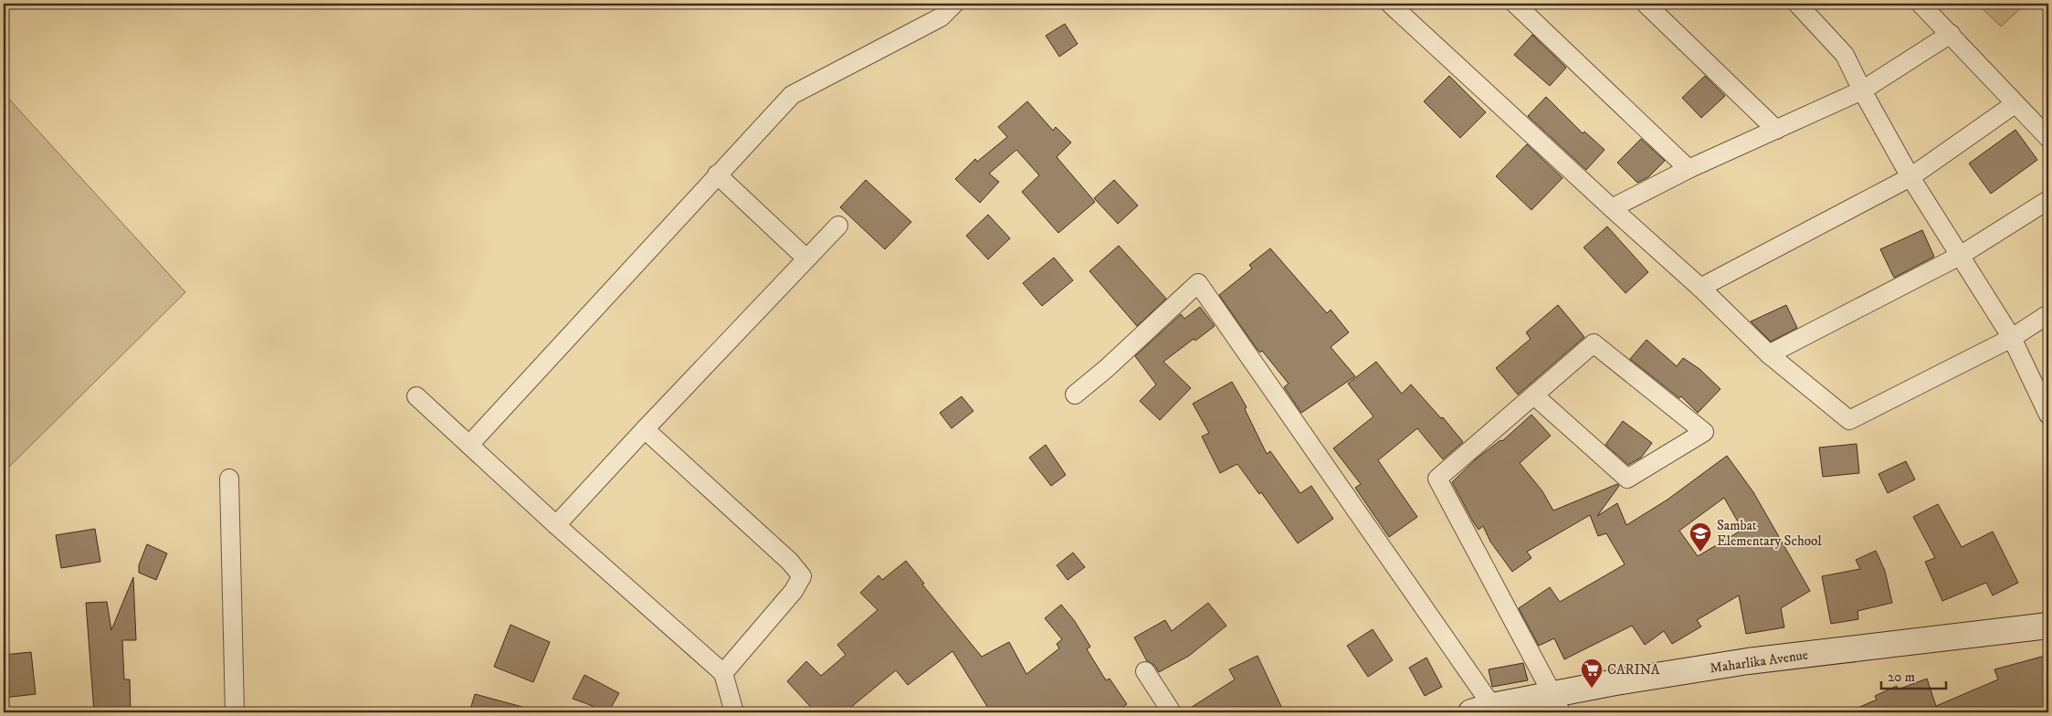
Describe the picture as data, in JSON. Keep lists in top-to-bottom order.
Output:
{
  "streets": {
    "main road": ["Maharlika Avenue"]
  },
  "places": {
    "school or university": ["Sambat Elementary School"],
    "supermarket": ["CARINA"]
  },
  "scale_bar": "20 m"
}
